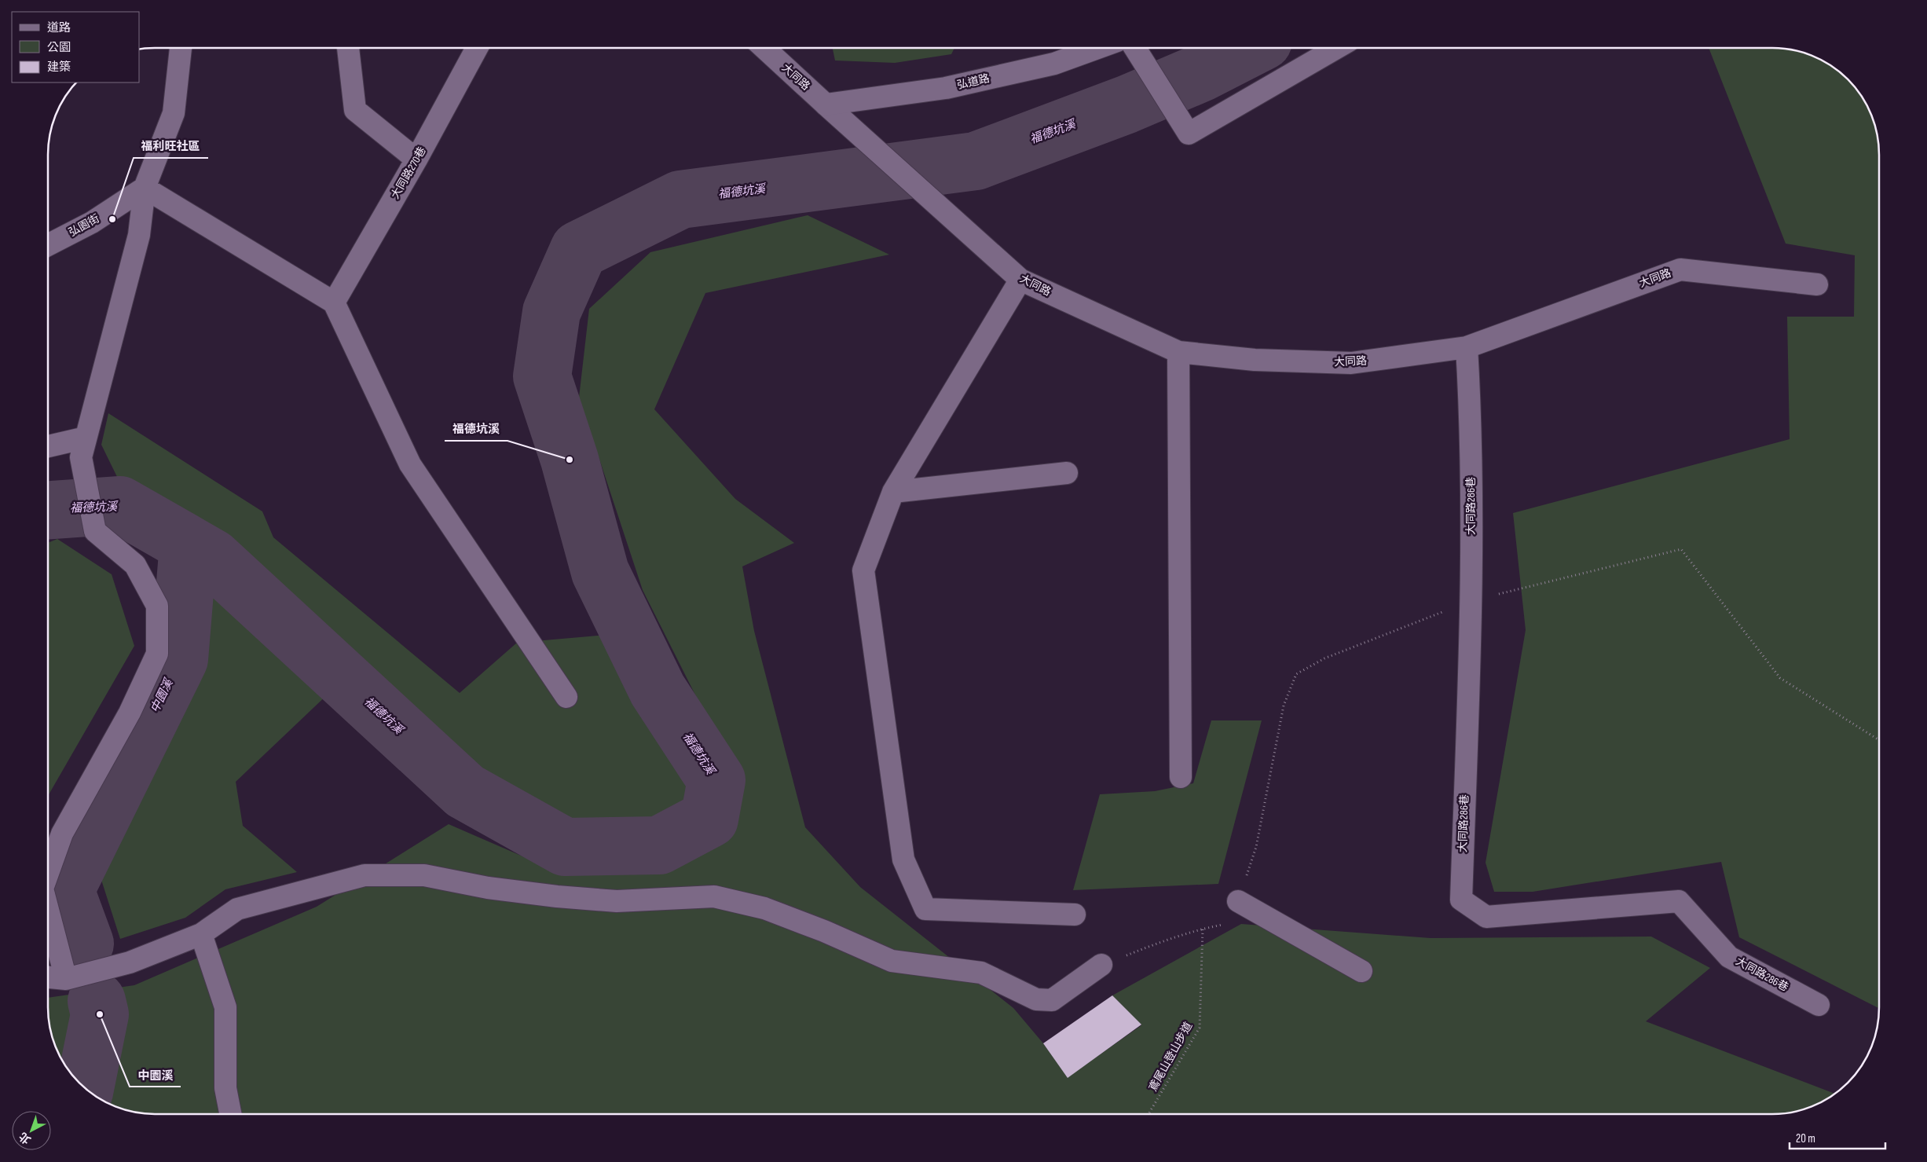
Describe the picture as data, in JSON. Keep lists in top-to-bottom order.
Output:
{
  "streets": {
    "street": [
      "大同路",
      "弘道路",
      "大同路270巷",
      "弘園街",
      "大同路286巷"
    ],
    "path": ["鳶尾山登山步道"]
  },
  "crossings": [
    ["大同路", "弘道路"],
    ["大同路", "大同路286巷"]
  ],
  "water": ["福德坑溪", "中園溪"],
  "places": ["福利旺社區", "福德坑溪", "中園溪"],
  "legend": ["道路", "公園", "建築"],
  "scale_bar": "20 m",
  "north": "bottom left"
}
